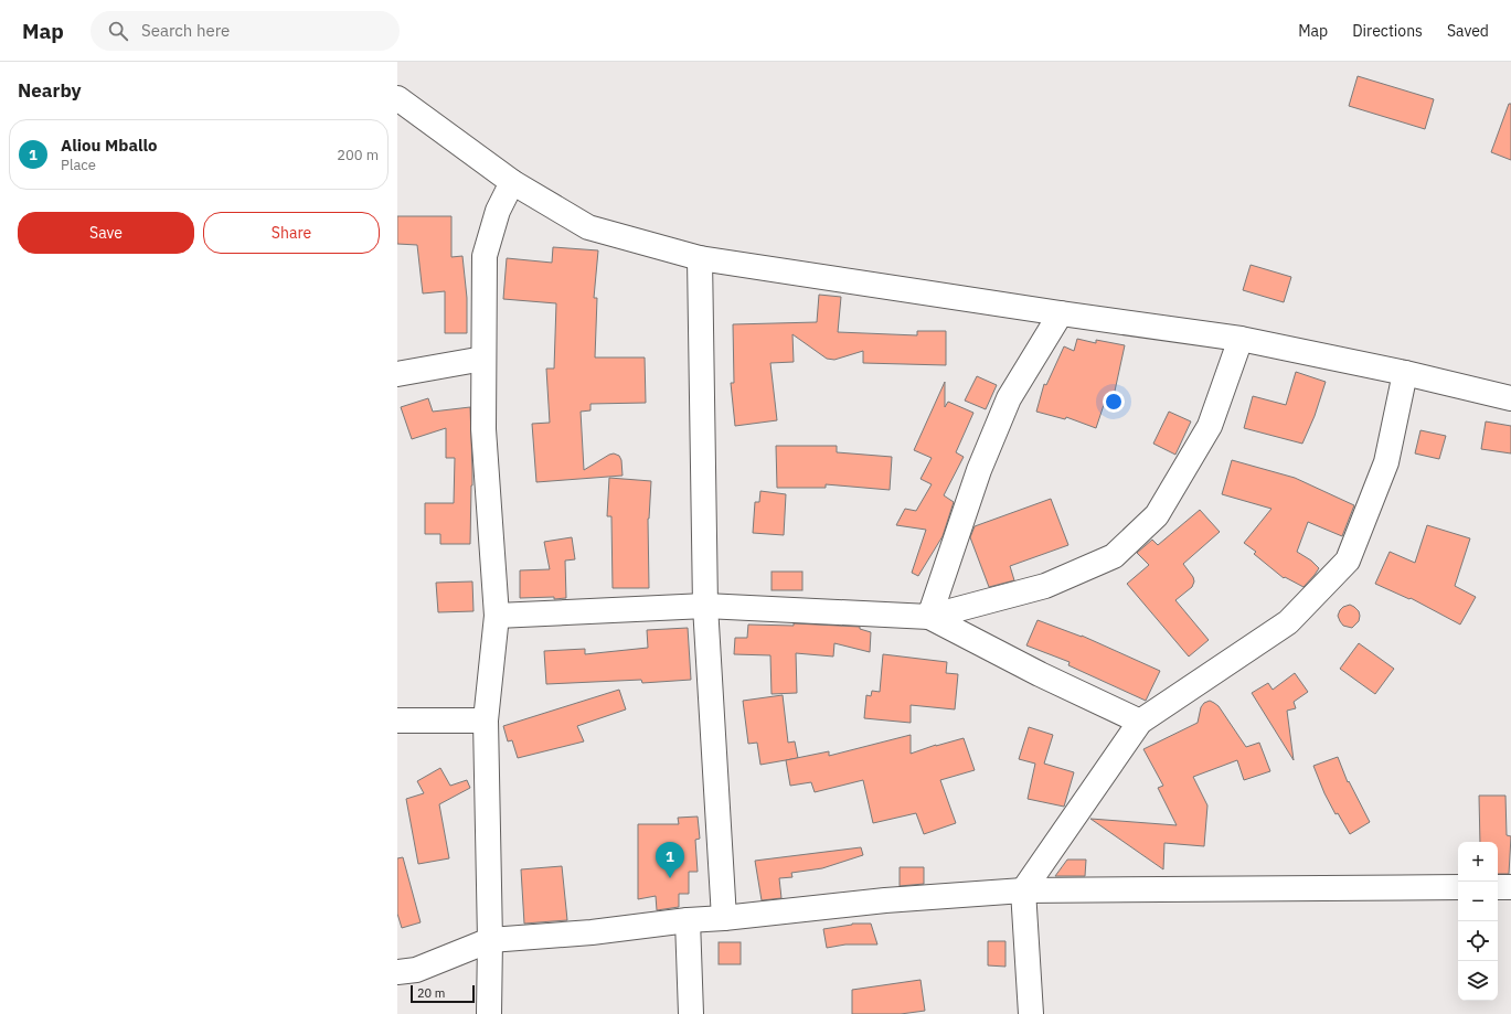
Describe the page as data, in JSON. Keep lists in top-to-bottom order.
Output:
{
  "scale_bar": "20 m",
  "page": {
    "header": "Map",
    "search": "Search here",
    "nav": ["Map", "Directions", "Saved"],
    "heading": "Nearby",
    "list": [
      {
        "mark": "1",
        "name": "Aliou Mballo",
        "note": "Place",
        "value": "200 m"
      }
    ],
    "buttons": ["Save", "Share"],
    "map_buttons": ["+", "−"],
    "pins": "1",
    "scale": "20 m"
  }
}
